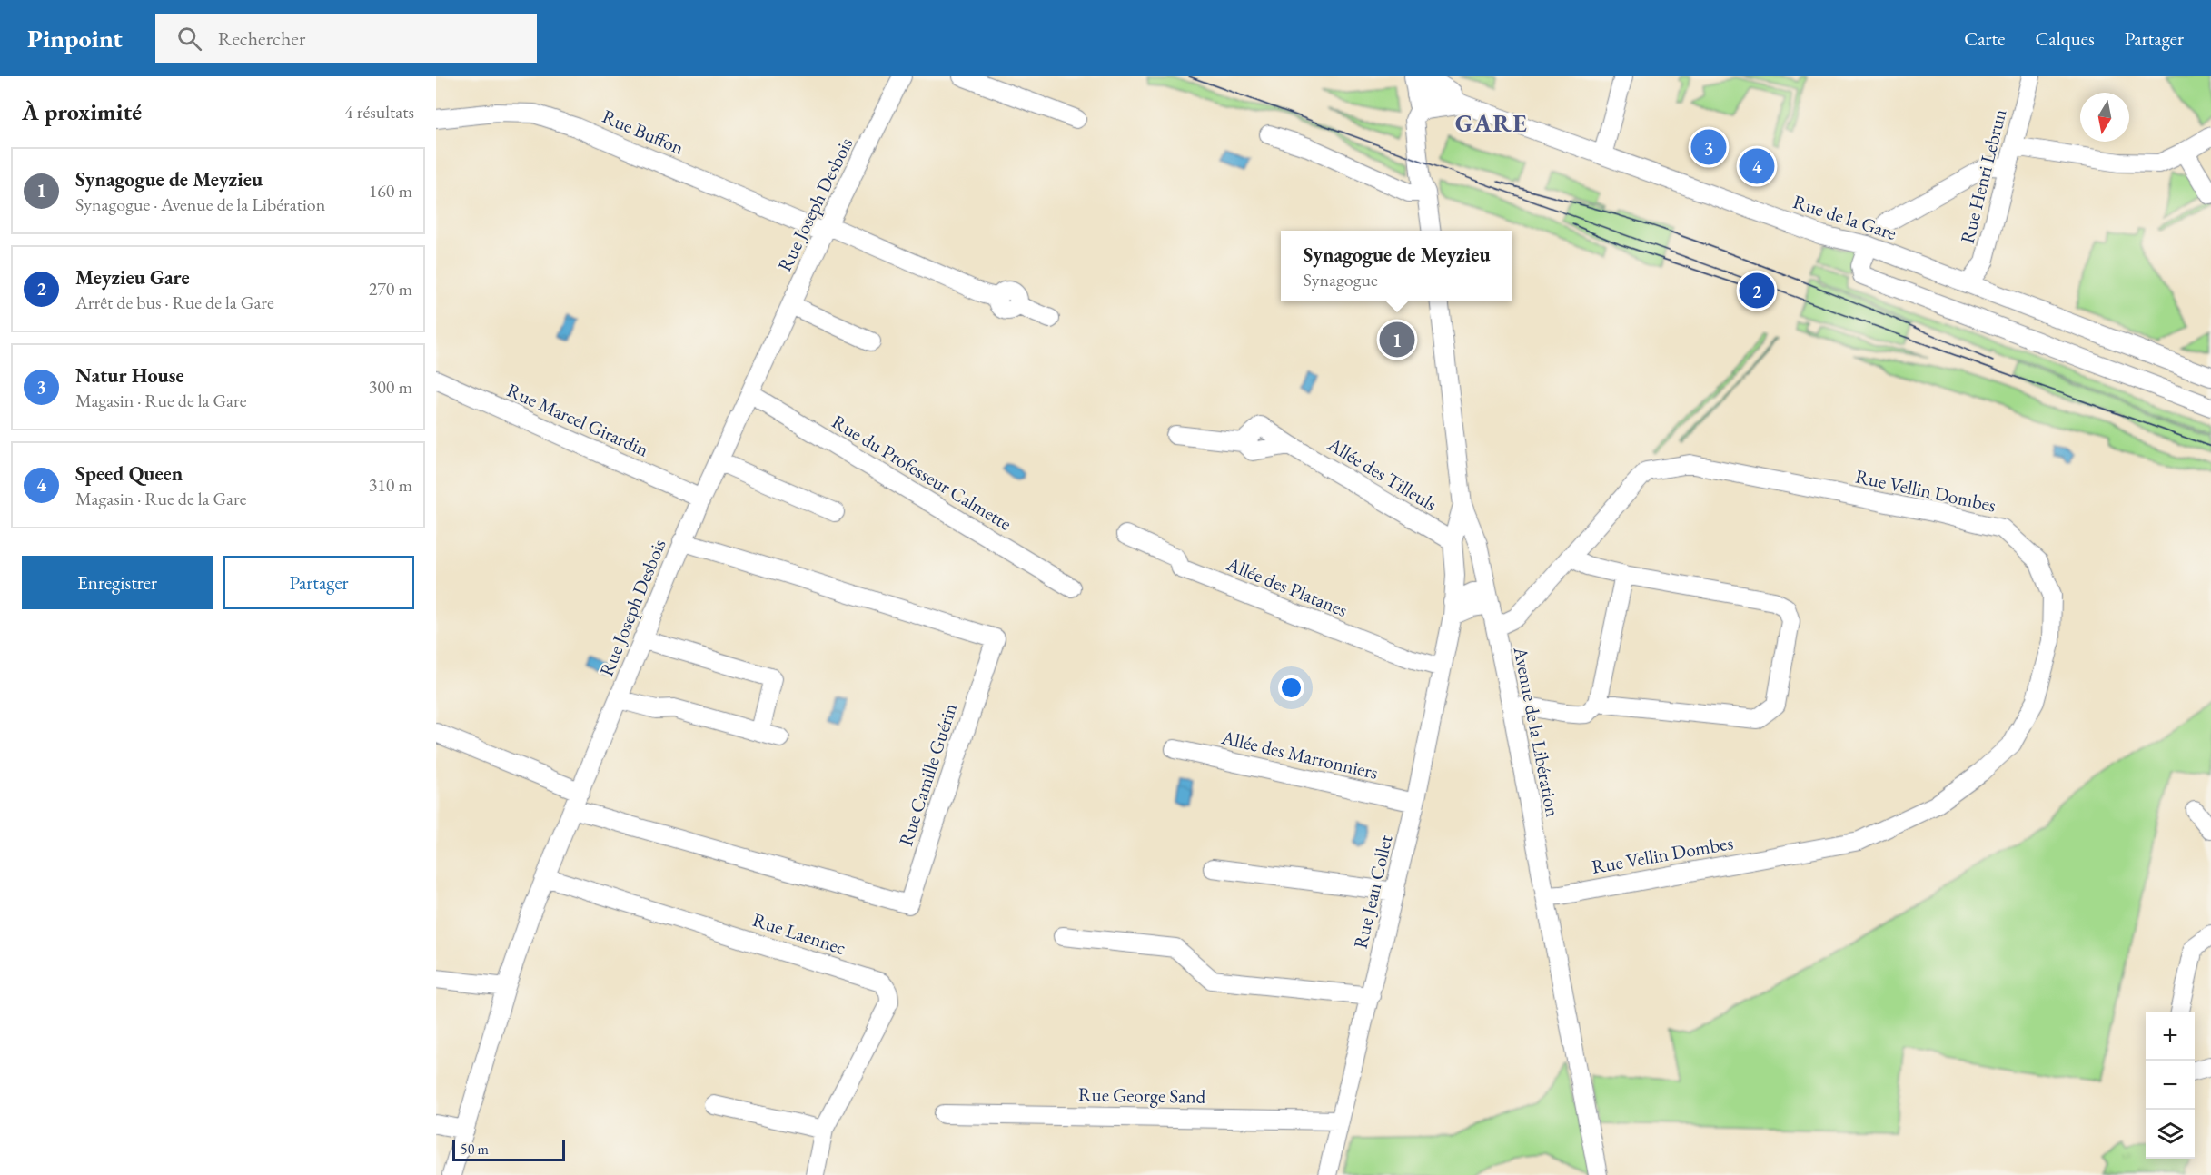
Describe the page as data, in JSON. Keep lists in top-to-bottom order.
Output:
{
  "streets": {
    "street": [
      "Rue Buffon",
      "Rue Henri Lebrun",
      "Rue Joseph Desbois",
      "Rue de la Gare",
      "Rue Marcel Girardin",
      "Rue du Professeur Calmette",
      "Allée des Tilleuls",
      "Rue Vellin Dombes",
      "Allée des Platanes",
      "Avenue de la Libération",
      "Allée des Marronniers",
      "Rue Camille Guérin",
      "Rue Jean Collet",
      "Rue Laennec",
      "Rue George Sand"
    ]
  },
  "crossings": [
    ["Rue Buffon", "Rue Joseph Desbois"],
    ["Rue Henri Lebrun", "Rue de la Gare"],
    ["Rue Joseph Desbois", "Rue Marcel Girardin"],
    ["Rue Joseph Desbois", "Rue du Professeur Calmette"],
    ["Rue Joseph Desbois", "Rue Camille Guérin"],
    ["Rue Joseph Desbois", "Rue Laennec"],
    ["Allée des Tilleuls", "Rue Jean Collet"],
    ["Rue Vellin Dombes", "Avenue de la Libération"],
    ["Allée des Platanes", "Rue Jean Collet"],
    ["Avenue de la Libération", "Rue Jean Collet"],
    ["Allée des Marronniers", "Rue Jean Collet"],
    ["Rue Jean Collet", "Rue George Sand"]
  ],
  "districts": ["GARE"],
  "scale_bar": "50 m",
  "north": "bottom",
  "page": {
    "header": "Pinpoint",
    "search": "Rechercher",
    "nav": ["Carte", "Calques", "Partager"],
    "heading": ["À proximité", "4 résultats"],
    "pins": [
      "3",
      "4",
      "2",
      "1"
    ],
    "list": [
      {
        "mark": "1",
        "name": "Synagogue de Meyzieu",
        "note": "Synagogue · Avenue de la Libération",
        "value": "160 m"
      },
      {
        "mark": "2",
        "name": "Meyzieu Gare",
        "note": "Arrêt de bus · Rue de la Gare",
        "value": "270 m"
      },
      {
        "mark": "3",
        "name": "Natur House",
        "note": "Magasin · Rue de la Gare",
        "value": "300 m"
      },
      {
        "mark": "4",
        "name": "Speed Queen",
        "note": "Magasin · Rue de la Gare",
        "value": "310 m"
      }
    ],
    "popup": ["Synagogue de Meyzieu", "Synagogue"],
    "buttons": ["Enregistrer", "Partager"],
    "map_buttons": ["+", "−"],
    "scale": "50 m"
  }
}
